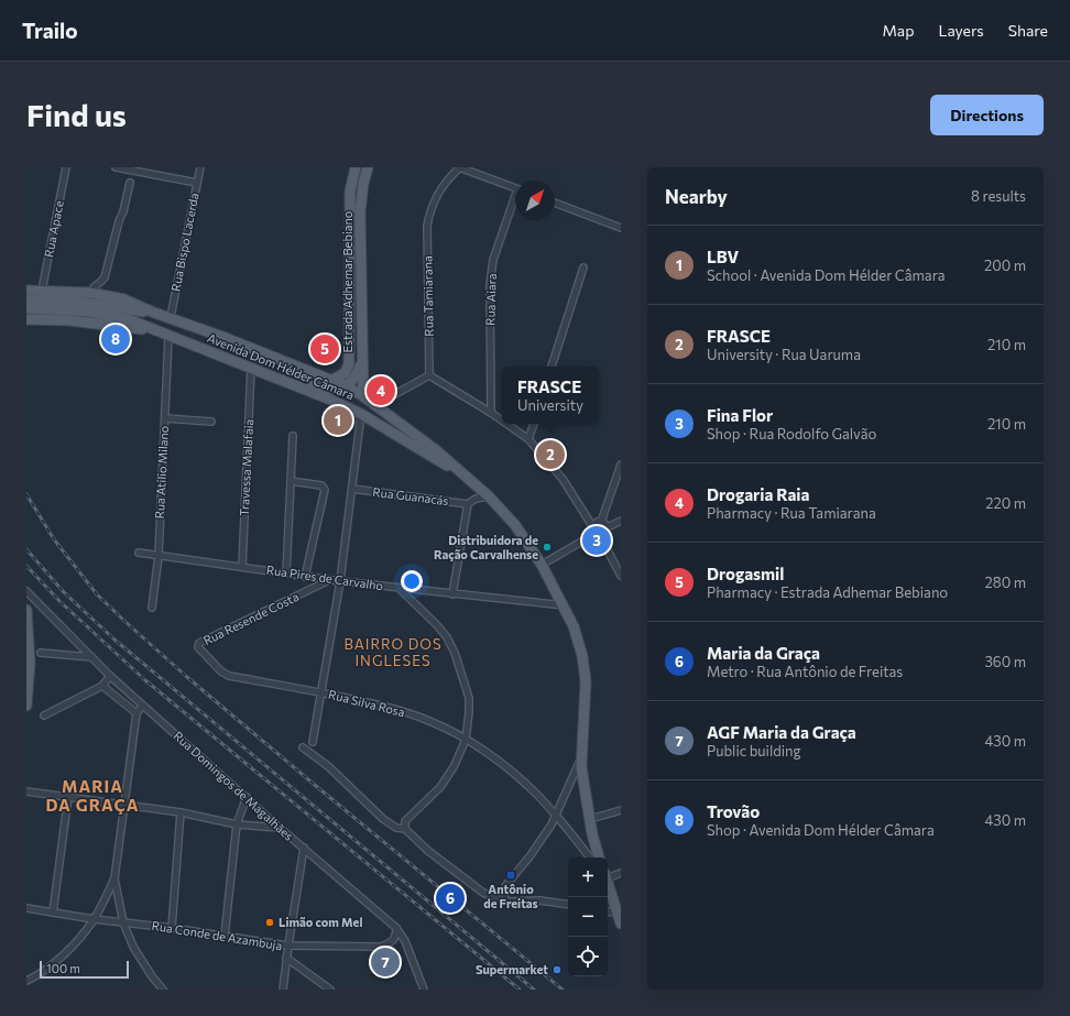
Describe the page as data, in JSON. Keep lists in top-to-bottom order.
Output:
{
  "streets": {
    "main road": ["Estrada Adhemar Bebiano", "Avenida Dom Hélder Câmara"],
    "street": [
      "Rua Apace",
      "Rua Bispo Lacerda",
      "Rua Tamiarana",
      "Rua Aiara",
      "Travessa Malafaia",
      "Rua Atilio Milano",
      "Rua Guanacás",
      "Rua Pires de Carvalho",
      "Rua Resende Costa",
      "Rua Silva Rosa",
      "Rua Domingos de Magalhães",
      "Rua Conde de Azambuja"
    ]
  },
  "crossings": [
    ["Rua Apace", "Avenida Dom Hélder Câmara"],
    ["Rua Bispo Lacerda", "Avenida Dom Hélder Câmara"],
    ["Estrada Adhemar Bebiano", "Avenida Dom Hélder Câmara"],
    ["Avenida Dom Hélder Câmara", "Travessa Malafaia"],
    ["Avenida Dom Hélder Câmara", "Rua Atilio Milano"],
    ["Avenida Dom Hélder Câmara", "Rua Pires de Carvalho"],
    ["Travessa Malafaia", "Rua Pires de Carvalho"],
    ["Rua Atilio Milano", "Rua Pires de Carvalho"],
    ["Rua Pires de Carvalho", "Rua Resende Costa"],
    ["Rua Resende Costa", "Rua Silva Rosa"],
    ["Rua Domingos de Magalhães", "Rua Conde de Azambuja"]
  ],
  "districts": ["BAIRRO DOS INGLESES", "MARIA DA GRAÇA"],
  "places": {
    "other": ["Distribuidora de Ração Carvalhense", "Limão com Mel", "Supermarket"],
    "transit": ["Antônio de Freitas"]
  },
  "scale_bar": "100 m",
  "north": "top right",
  "page": {
    "header": "Trailo",
    "nav": ["Map", "Layers", "Share"],
    "buttons": "Directions",
    "title": "Find us",
    "heading": ["Nearby", "8 results"],
    "list": [
      {
        "mark": "1",
        "name": "LBV",
        "note": "School · Avenida Dom Hélder Câmara",
        "value": "200 m"
      },
      {
        "mark": "2",
        "name": "FRASCE",
        "note": "University · Rua Uaruma",
        "value": "210 m"
      },
      {
        "mark": "3",
        "name": "Fina Flor",
        "note": "Shop · Rua Rodolfo Galvão",
        "value": "210 m"
      },
      {
        "mark": "4",
        "name": "Drogaria Raia",
        "note": "Pharmacy · Rua Tamiarana",
        "value": "220 m"
      },
      {
        "mark": "5",
        "name": "Drogasmil",
        "note": "Pharmacy · Estrada Adhemar Bebiano",
        "value": "280 m"
      },
      {
        "mark": "6",
        "name": "Maria da Graça",
        "note": "Metro · Rua Antônio de Freitas",
        "value": "360 m"
      },
      {
        "mark": "7",
        "name": "AGF Maria da Graça",
        "note": "Public building",
        "value": "430 m"
      },
      {
        "mark": "8",
        "name": "Trovão",
        "note": "Shop · Avenida Dom Hélder Câmara",
        "value": "430 m"
      }
    ],
    "pins": [
      "8",
      "5",
      "4",
      "1",
      "2",
      "3",
      "6",
      "7"
    ],
    "popup": ["FRASCE", "University"],
    "map_buttons": ["+", "−"],
    "scale": "100 m"
  }
}
